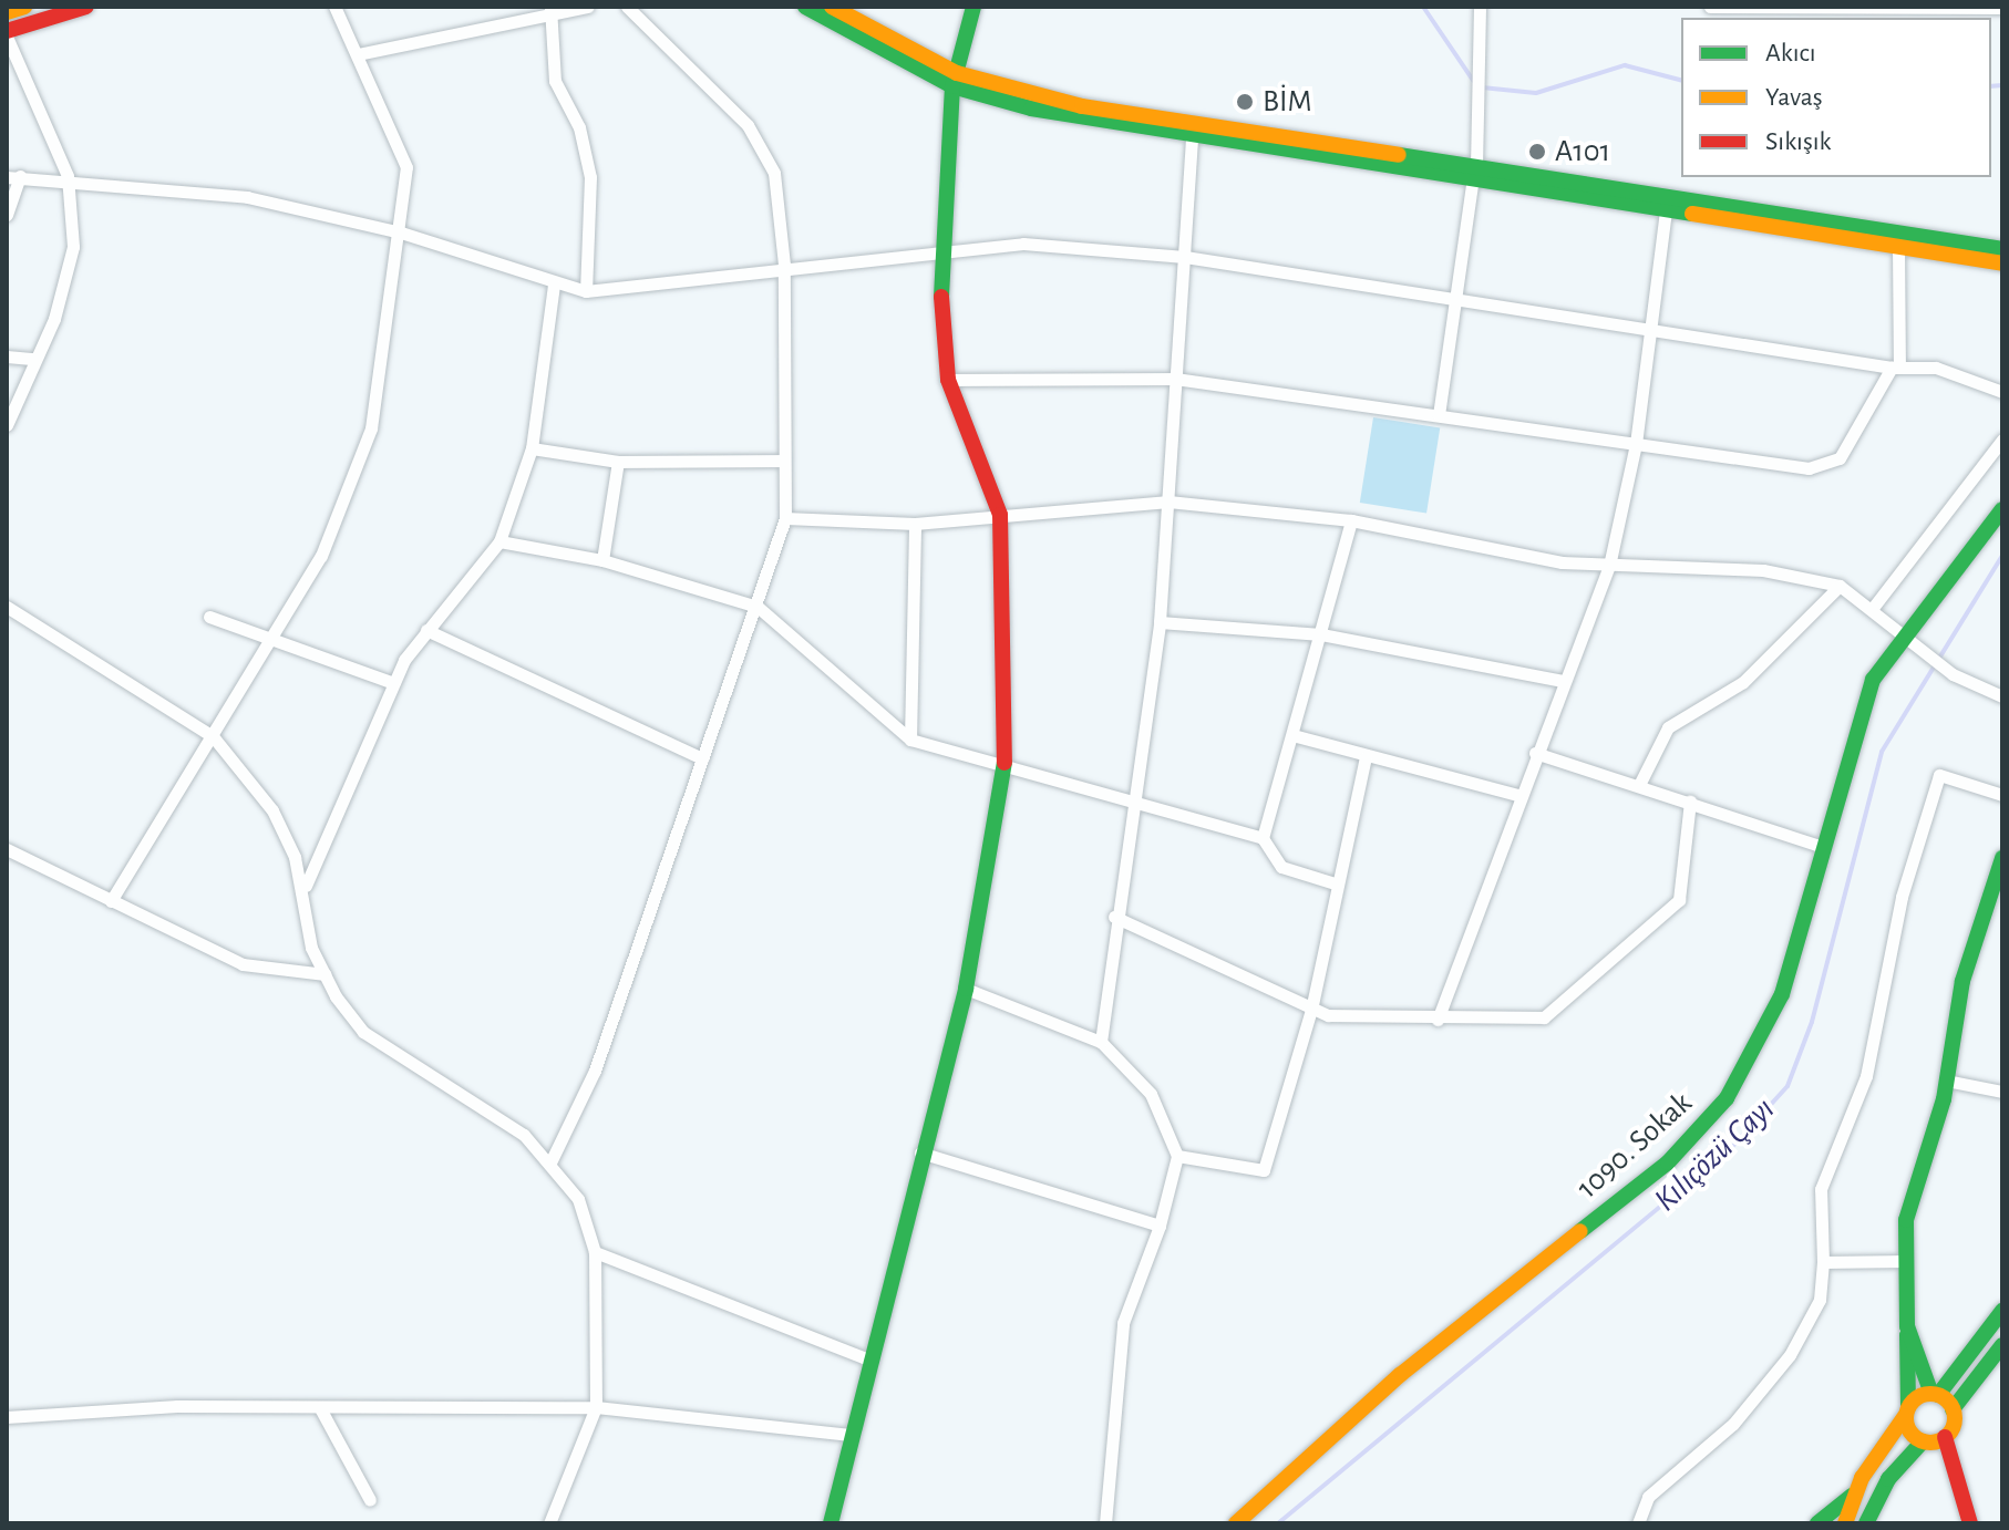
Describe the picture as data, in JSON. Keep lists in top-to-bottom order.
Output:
{
  "streets": {
    "street": ["1090. Sokak"]
  },
  "water": ["Kılıçözü Çayı"],
  "places": ["BİM", "A101"],
  "legend": ["Akıcı", "Yavaş", "Sıkışık"]
}
